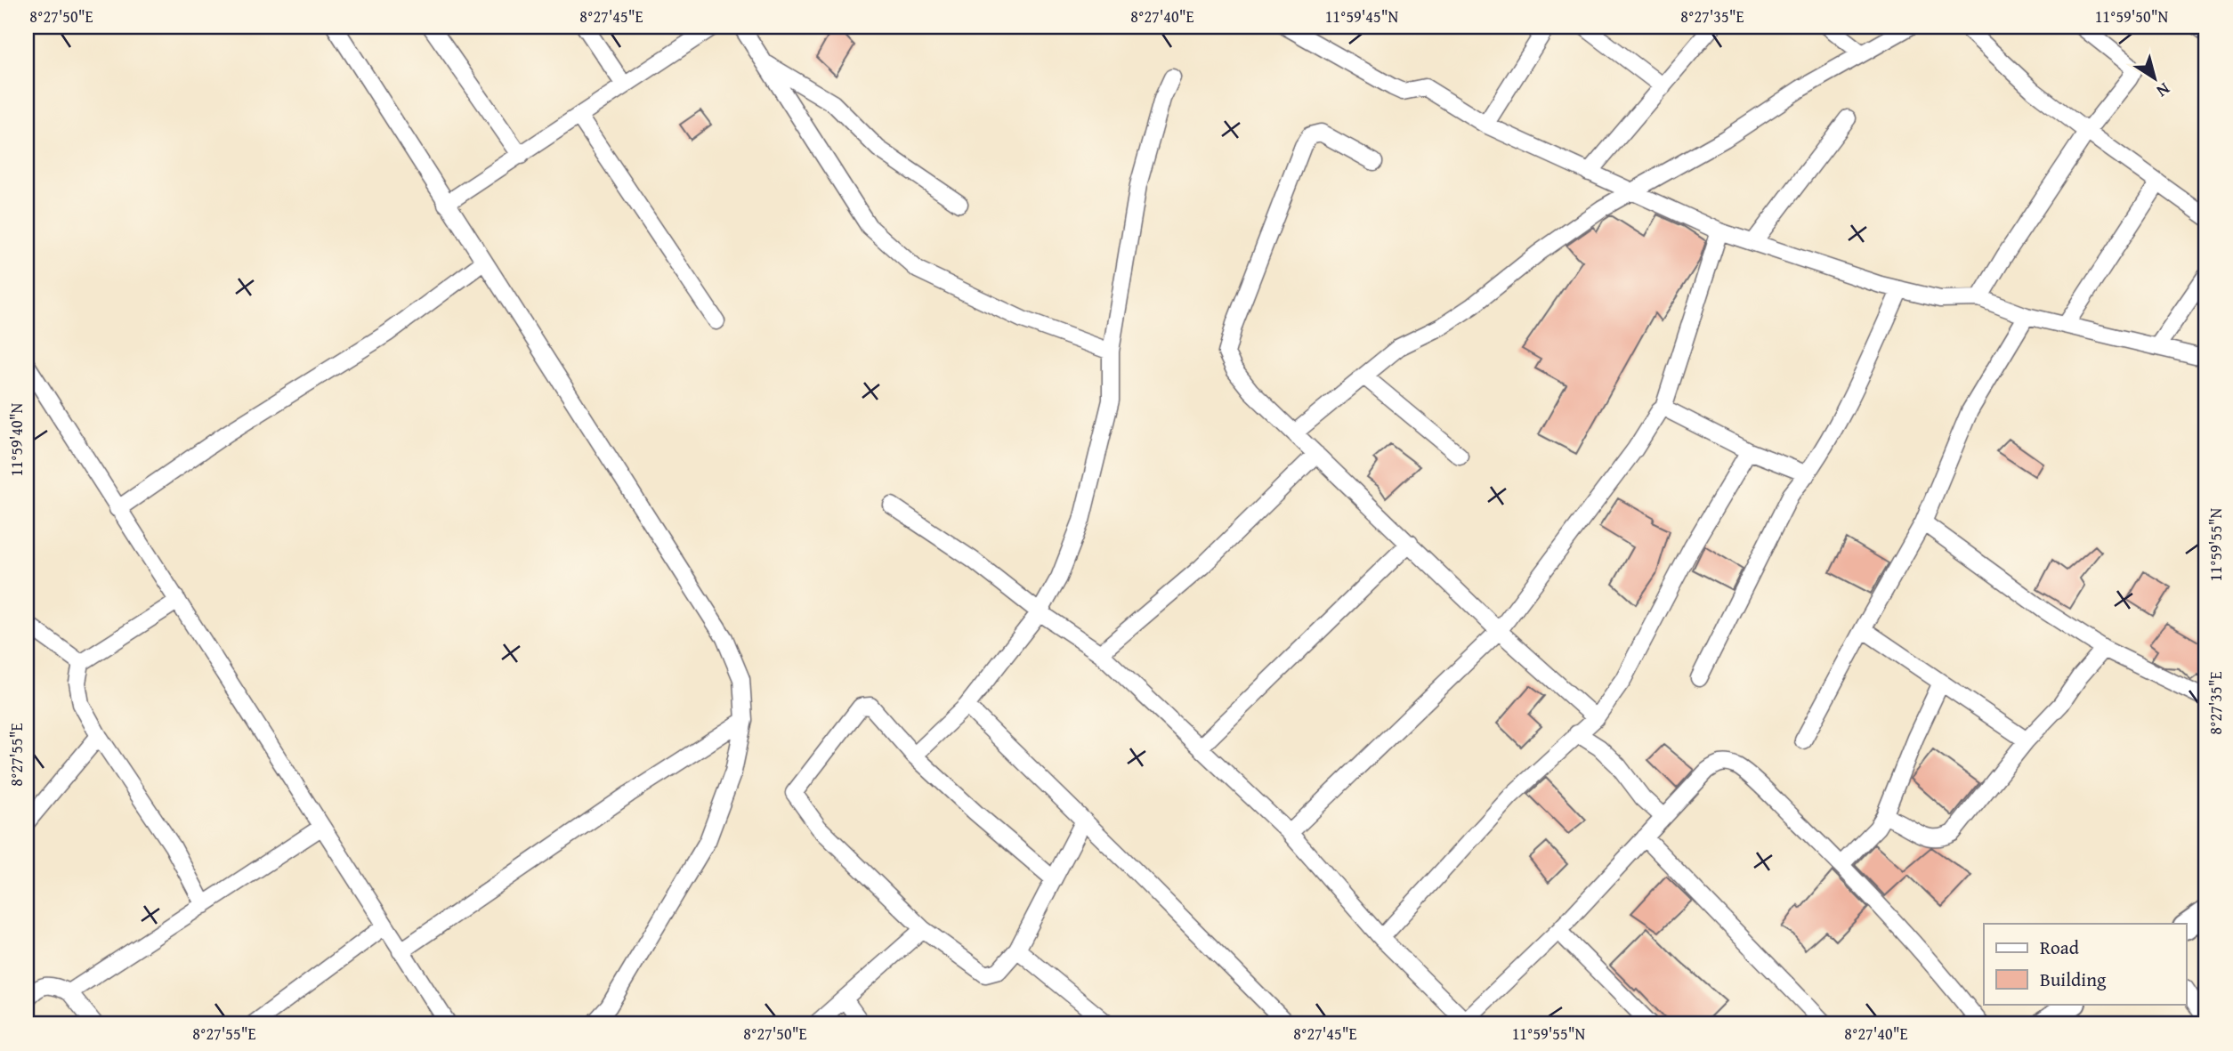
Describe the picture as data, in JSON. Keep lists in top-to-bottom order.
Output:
{
  "legend": ["Road", "Building"],
  "north": "bottom right",
  "coordinates": [
    "8°27'50\"E",
    "8°27'45\"E",
    "8°27'40\"E",
    "11°59'45\"N",
    "8°27'35\"E",
    "11°59'50\"N",
    "11°59'40\"N",
    "11°59'55\"N",
    "8°27'55\"E"
  ]
}
